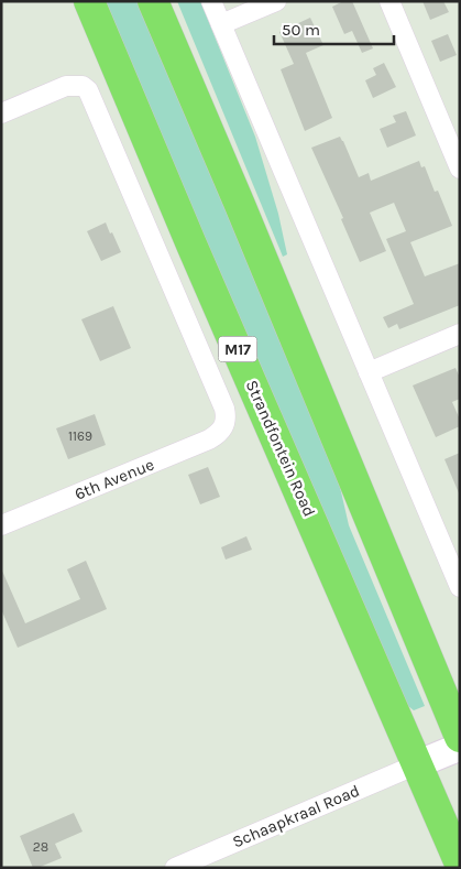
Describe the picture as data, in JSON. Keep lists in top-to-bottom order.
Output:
{
  "streets": {
    "main road": ["M17", "Strandfontein Road"],
    "street": ["6th Avenue", "Schaapkraal Road"]
  },
  "crossings": [
    ["Strandfontein Road", "Schaapkraal Road"]
  ],
  "house_numbers": ["1169", "28"],
  "scale_bar": "50 m"
}
